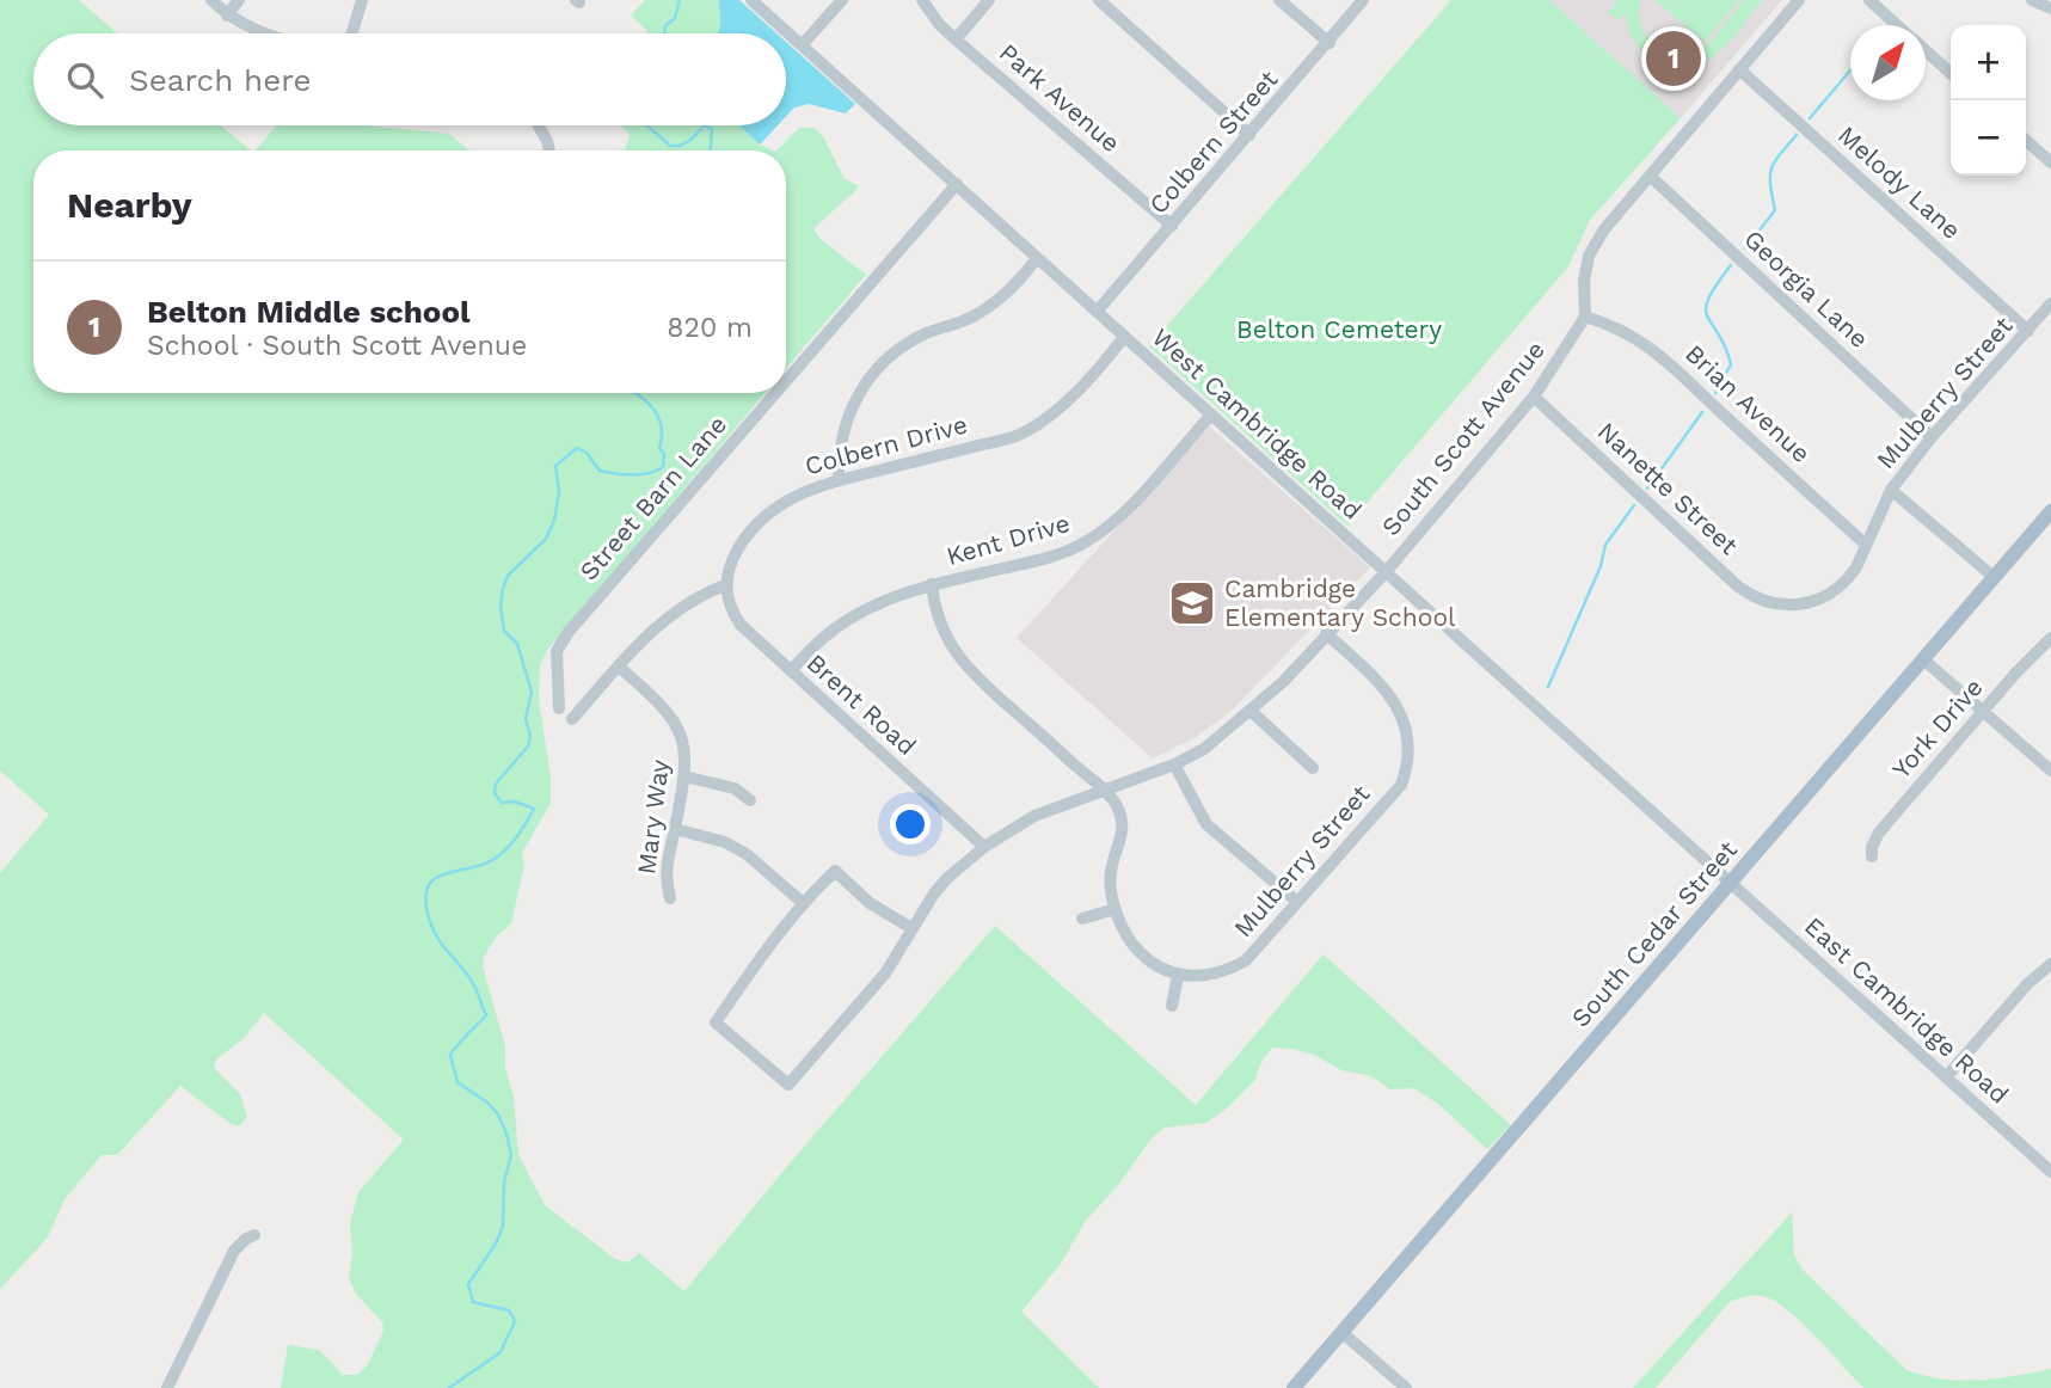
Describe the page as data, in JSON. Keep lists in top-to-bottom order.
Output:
{
  "streets": {
    "main road": ["South Cedar Street"],
    "street": [
      "Park Avenue",
      "Colbern Street",
      "Melody Lane",
      "Georgia Lane",
      "Mulberry Street",
      "Brian Avenue",
      "West Cambridge Road",
      "South Scott Avenue",
      "Colbern Drive",
      "Nanette Street",
      "Street Barn Lane",
      "Kent Drive",
      "Brent Road",
      "York Drive",
      "Mary Way",
      "East Cambridge Road"
    ]
  },
  "crossings": [
    ["Park Avenue", "Colbern Street"],
    ["Colbern Street", "West Cambridge Road"],
    ["Melody Lane", "Mulberry Street"],
    ["Georgia Lane", "Mulberry Street"],
    ["Mulberry Street", "Brian Avenue"],
    ["Mulberry Street", "South Scott Avenue"],
    ["Mulberry Street", "Nanette Street"],
    ["Brian Avenue", "South Scott Avenue"],
    ["West Cambridge Road", "South Scott Avenue"],
    ["West Cambridge Road", "Colbern Drive"],
    ["West Cambridge Road", "Street Barn Lane"],
    ["West Cambridge Road", "Kent Drive"],
    ["West Cambridge Road", "South Cedar Street"],
    ["West Cambridge Road", "East Cambridge Road"],
    ["South Scott Avenue", "Nanette Street"],
    ["South Scott Avenue", "Brent Road"],
    ["Colbern Drive", "Brent Road"],
    ["Kent Drive", "Brent Road"],
    ["South Cedar Street", "East Cambridge Road"]
  ],
  "parks": ["Belton Cemetery"],
  "places": {
    "school or university": ["Cambridge Elementary School"]
  },
  "north": "top right",
  "page": {
    "map_buttons": ["+", "−"],
    "pins": "1",
    "search": "Search here",
    "heading": "Nearby",
    "list": [
      {
        "mark": "1",
        "name": "Belton Middle school",
        "note": "School · South Scott Avenue",
        "value": "820 m"
      }
    ]
  }
}
